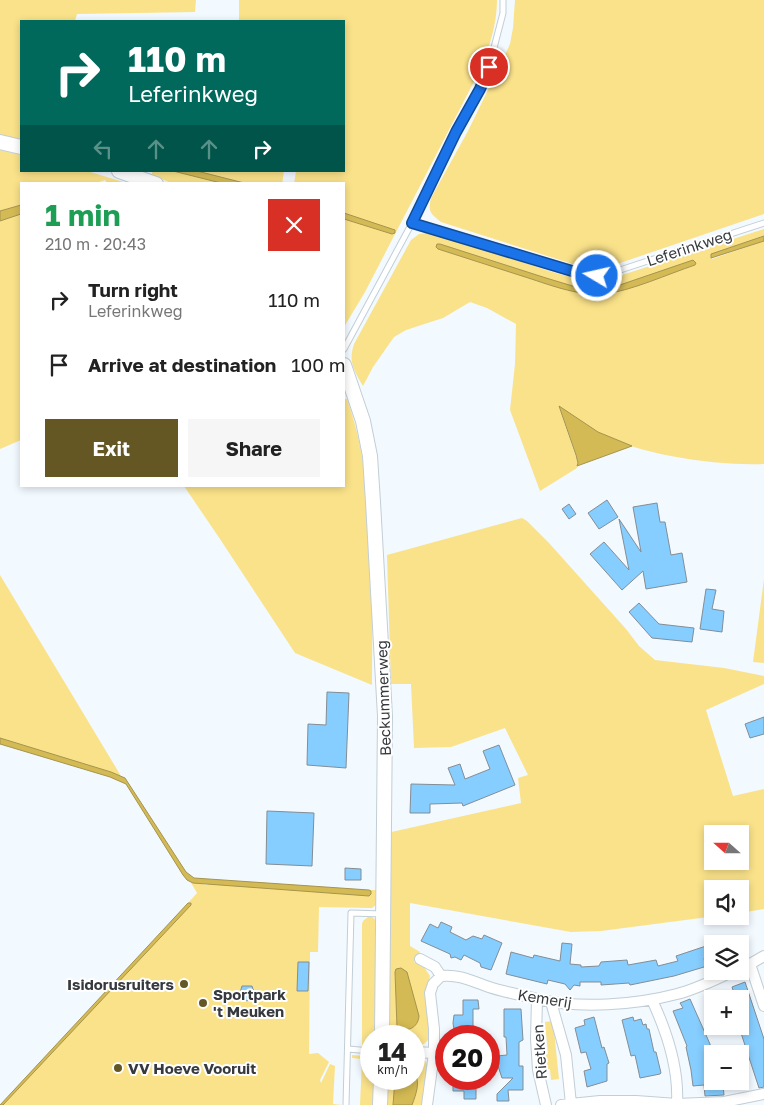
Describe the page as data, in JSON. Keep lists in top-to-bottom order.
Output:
{
  "streets": {
    "street": ["Beckummerweg", "Kemerij", "Rietken"],
    "lane": ["Leferinkweg"]
  },
  "crossings": [
    ["Kemerij", "Rietken"]
  ],
  "places": ["Isidorusruiters", "Sportpark 't Meuken", "VV Hoeve Vooruit"],
  "north": "left",
  "page": {
    "turn": ["110 m", "Leferinkweg"],
    "heading": ["1 min", "210 m · 20:43"],
    "list": [
      {
        "name": "Turn right",
        "note": "Leferinkweg",
        "value": "110 m"
      },
      {
        "name": "Arrive at destination",
        "value": "100 m"
      }
    ],
    "buttons": ["Exit", "Share"],
    "map_buttons": ["+", "−"],
    "speed": "14 km/h",
    "limit": "20"
  }
}
